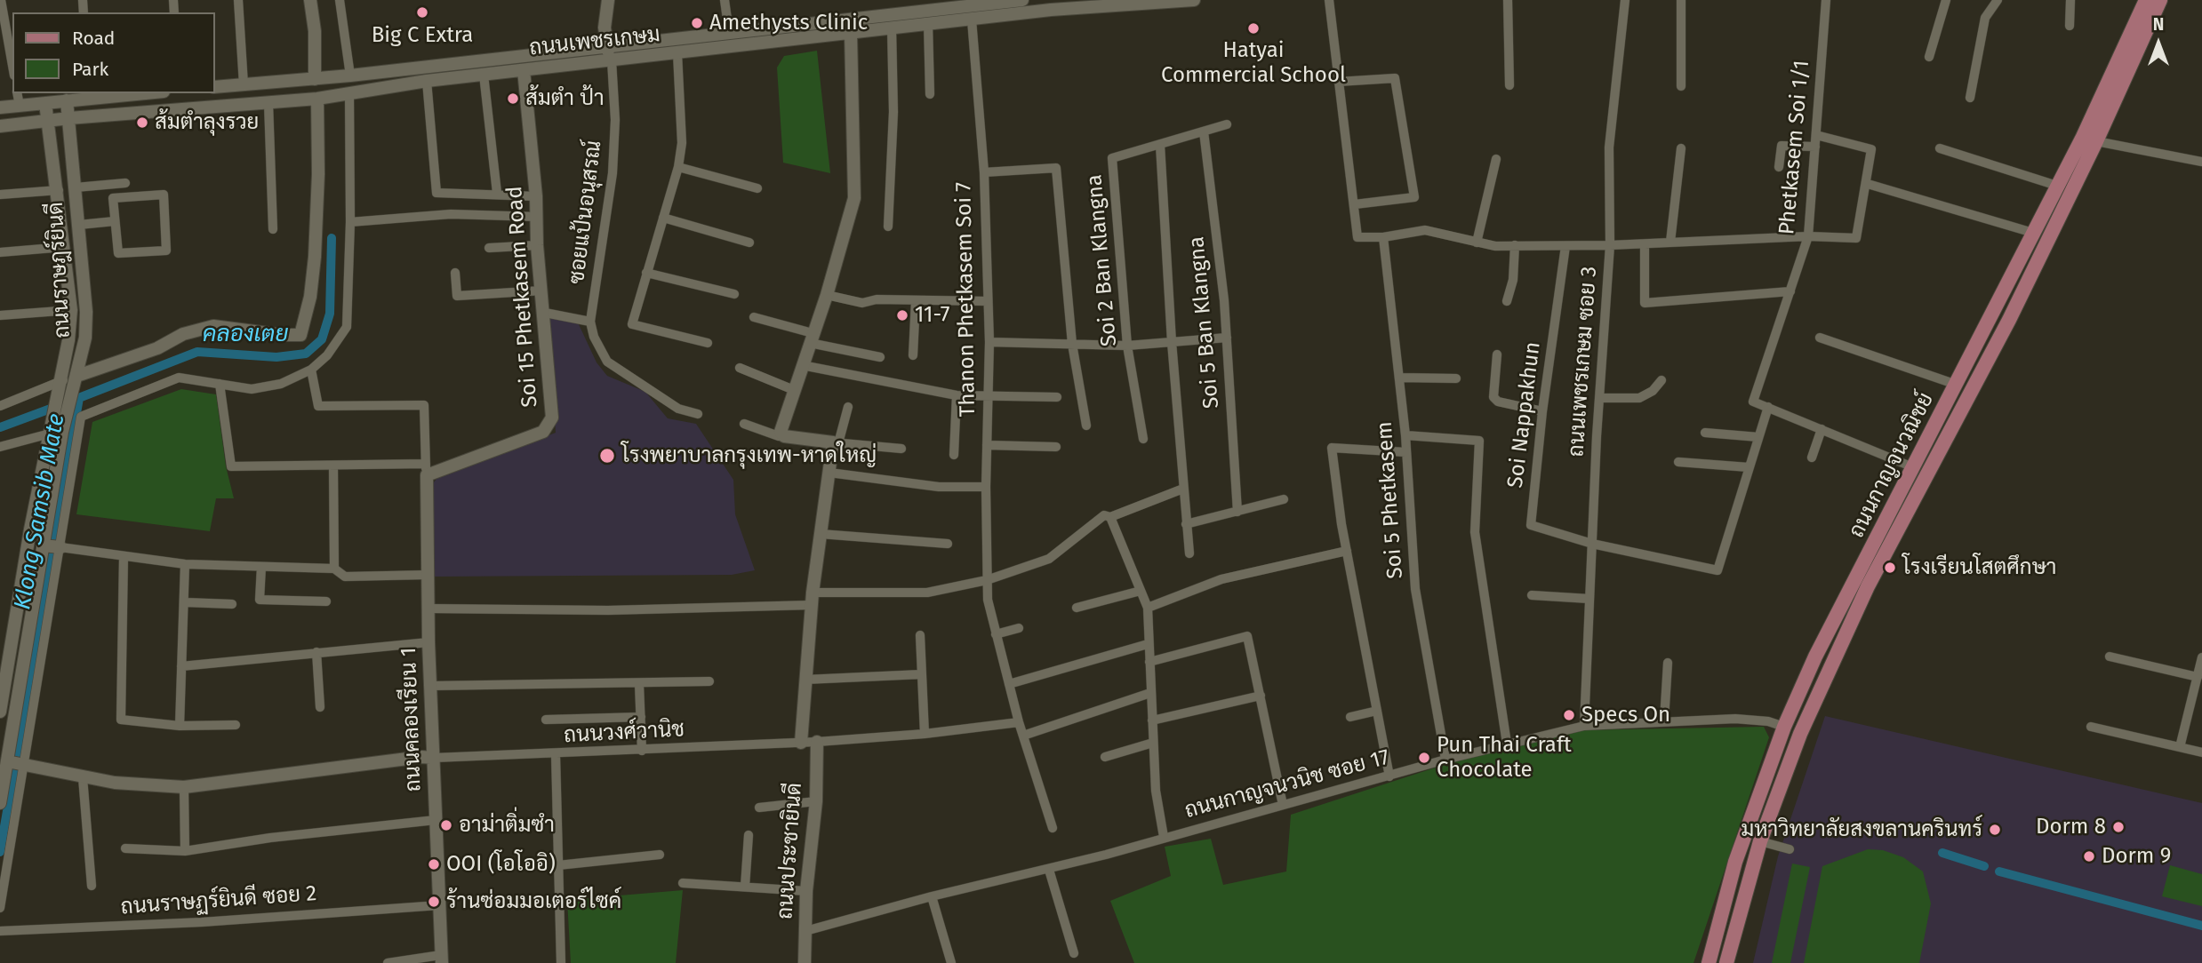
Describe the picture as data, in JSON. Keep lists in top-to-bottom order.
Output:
{
  "streets": {
    "main road": [
      "ถนนเพชรเกษม",
      "ถนนราษฎร์ยินดี",
      "Soi 15 Phetkasem Road",
      "ถนนกาญจนวณิชย์",
      "ถนนคลองเรียน 1",
      "ถนนประชายินดี"
    ],
    "street": [
      "Phetkasem Soi 1/1",
      "ซอยแป้นอนุสรณ์",
      "Soi 2 Ban Klangna",
      "Thanon Phetkasem Soi 7",
      "Soi 5 Ban Klangna",
      "ถนนเพชรเกษม ซอย 3",
      "Soi Nappakhun",
      "Soi 5 Phetkasem",
      "ถนนวงศ์วานิช",
      "ถนนกาญจนวนิช ซอย 17",
      "ถนนราษฏร์ยินดี ซอย 2"
    ]
  },
  "crossings": [
    ["ถนนเพชรเกษม", "ซอยแป้นอนุสรณ์"],
    ["ถนนเพชรเกษม", "ถนนราษฎร์ยินดี"],
    ["ถนนเพชรเกษม", "Soi 15 Phetkasem Road"],
    ["ถนนเพชรเกษม", "Thanon Phetkasem Soi 7"],
    ["Soi 2 Ban Klangna", "Soi 5 Ban Klangna"],
    ["Soi 15 Phetkasem Road", "ถนนคลองเรียน 1"],
    ["Thanon Phetkasem Soi 7", "ถนนวงศ์วานิช"],
    ["ถนนเพชรเกษม ซอย 3", "Soi Nappakhun"],
    ["ถนนเพชรเกษม ซอย 3", "ถนนกาญจนวนิช ซอย 17"],
    ["ถนนกาญจนวณิชย์", "ถนนกาญจนวนิช ซอย 17"],
    ["Soi 5 Phetkasem", "ถนนกาญจนวนิช ซอย 17"],
    ["ถนนคลองเรียน 1", "ถนนวงศ์วานิช"],
    ["ถนนคลองเรียน 1", "ถนนราษฏร์ยินดี ซอย 2"],
    ["ถนนวงศ์วานิช", "ถนนประชายินดี"],
    ["ถนนกาญจนวนิช ซอย 17", "ถนนประชายินดี"]
  ],
  "water": ["คลองเตย", "Klong Samsib Mate"],
  "places": [
    "Big C Extra",
    "Amethysts Clinic",
    "Hatyai Commercial School",
    "ส้มตำ ป้า",
    "ส้มตำลุงรวย",
    "11-7",
    "โรงพยาบาลกรุงเทพ-หาดใหญ่",
    "โรงเรียนโสตศึกษา",
    "Specs On",
    "Pun Thai Craft Chocolate",
    "อาม่าติ่มซำ",
    "Dorm 8",
    "มหาวิทยาลัยสงขลานครินทร์",
    "Dorm 9",
    "OOI (โอโออิ)",
    "ร้านซ่อมมอเตอร์ไซค์"
  ],
  "legend": ["Road", "Park"],
  "north": "top"
}
